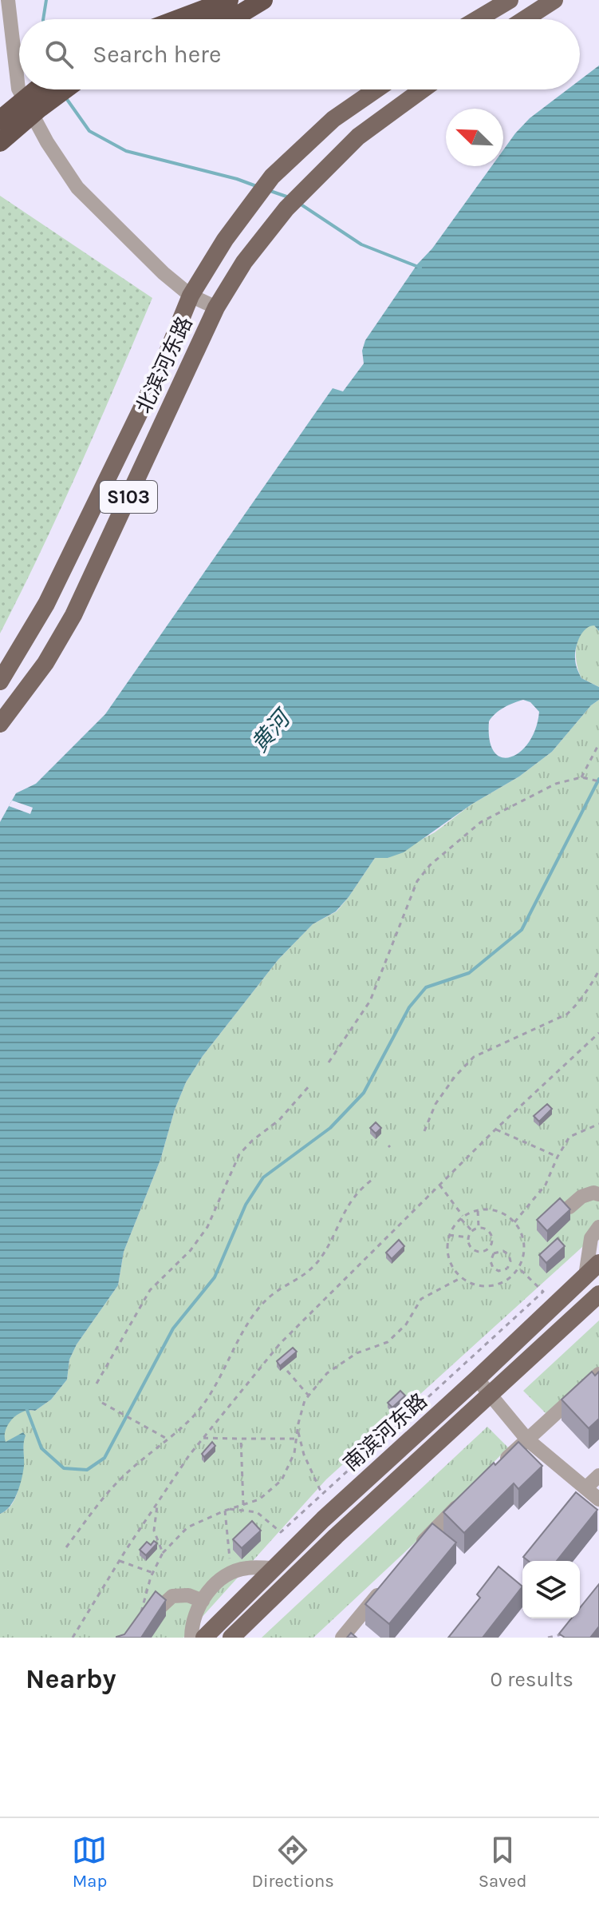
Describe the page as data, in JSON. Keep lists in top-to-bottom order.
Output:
{
  "streets": {
    "main road": ["北滨河东路", "S103", "南滨河东路"]
  },
  "water": ["黄河"],
  "north": "top left",
  "page": {
    "search": "Search here",
    "heading": ["Nearby", "0 results"],
    "nav": ["Map", "Directions", "Saved"]
  }
}
